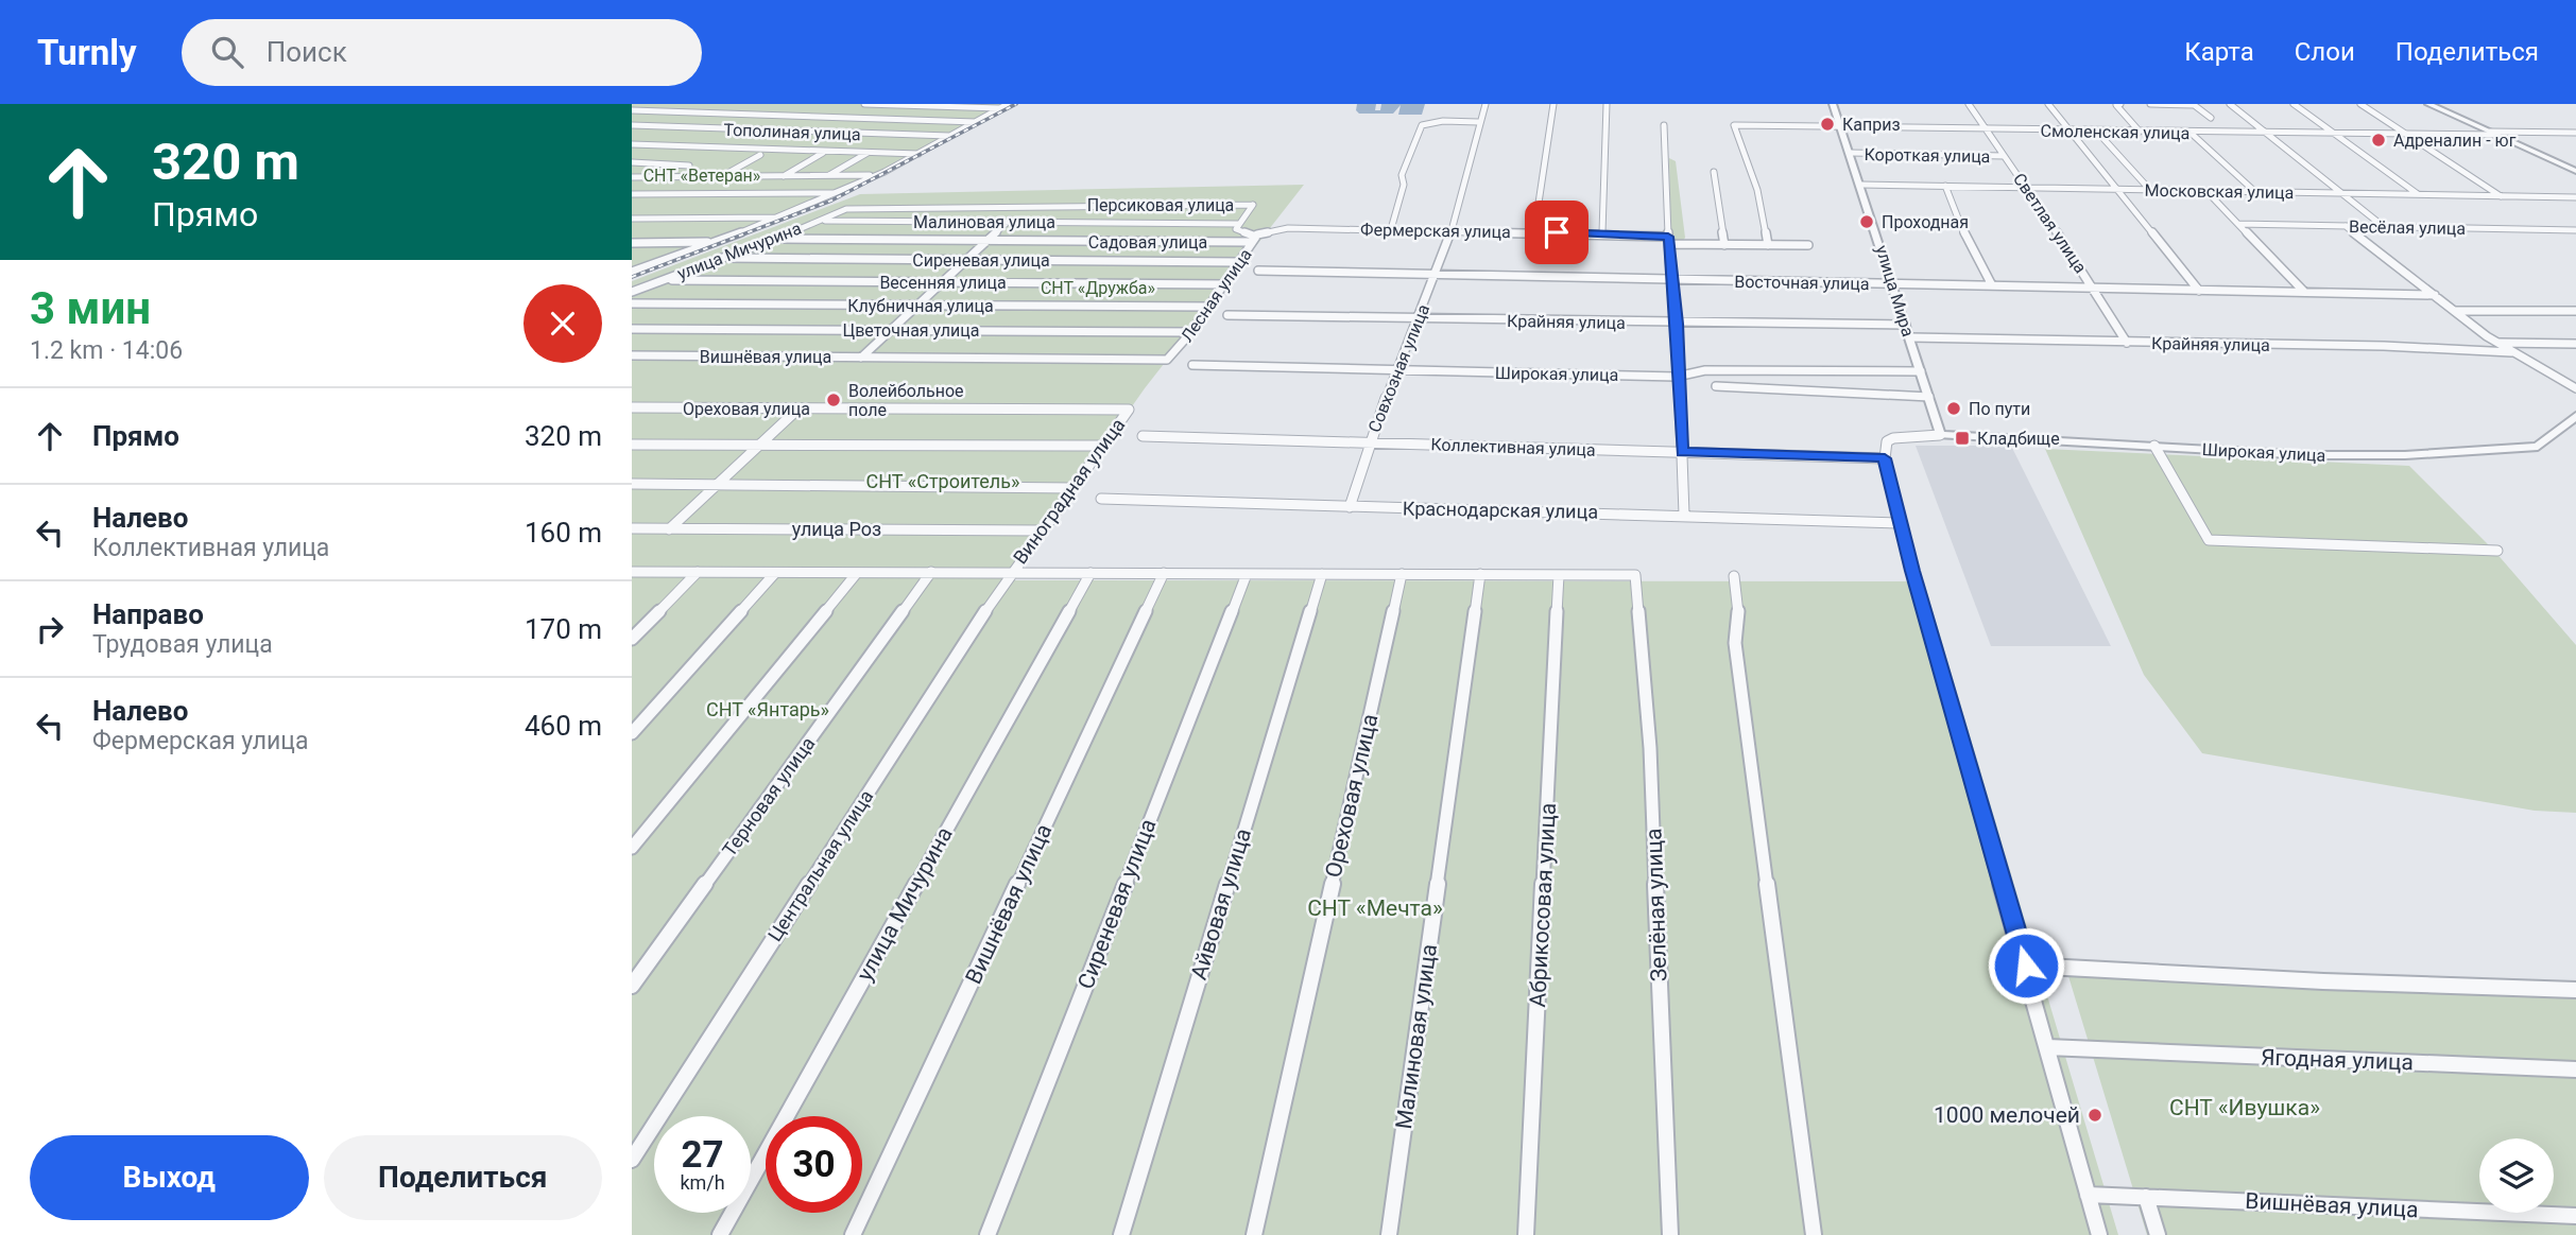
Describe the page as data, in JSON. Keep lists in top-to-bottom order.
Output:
{
  "streets": {
    "street": [
      "Тополиная улица",
      "Смоленская улица",
      "Короткая улица",
      "Московская улица",
      "Персиковая улица",
      "Малиновая улица",
      "Светлая улица",
      "Весёлая улица",
      "Фермерская улица",
      "Садовая улица",
      "улица Мичурина",
      "Сиреневая улица",
      "Весенняя улица",
      "Восточная улица",
      "улица Мира",
      "Лесная улица",
      "Клубничная улица",
      "Крайняя улица",
      "Цветочная улица",
      "Вишнёвая улица",
      "Совхозная улица",
      "Широкая улица",
      "Ореховая улица",
      "Коллективная улица",
      "Виноградная улица",
      "Краснодарская улица",
      "улица Роз",
      "Терновая улица",
      "Центральная улица",
      "Айвовая улица",
      "Абрикосовая улица",
      "Зелёная улица",
      "Ягодная улица"
    ]
  },
  "crossings": [
    ["Смоленская улица", "Светлая улица"],
    ["Смоленская улица", "Фермерская улица"],
    ["Смоленская улица", "улица Мира"],
    ["Короткая улица", "Светлая улица"],
    ["Короткая улица", "улица Мира"],
    ["Московская улица", "Светлая улица"],
    ["Московская улица", "улица Мира"],
    ["Персиковая улица", "улица Мичурина"],
    ["Персиковая улица", "Лесная улица"],
    ["Малиновая улица", "улица Мичурина"],
    ["Малиновая улица", "Лесная улица"],
    ["Светлая улица", "Восточная улица"],
    ["Светлая улица", "Крайняя улица"],
    ["Фермерская улица", "Лесная улица"],
    ["Фермерская улица", "Совхозная улица"],
    ["Садовая улица", "улица Мичурина"],
    ["Садовая улица", "Лесная улица"],
    ["улица Мичурина", "Сиреневая улица"],
    ["улица Мичурина", "Весенняя улица"],
    ["Сиреневая улица", "Лесная улица"],
    ["Весенняя улица", "Лесная улица"],
    ["Восточная улица", "улица Мира"],
    ["Восточная улица", "Совхозная улица"],
    ["улица Мира", "Крайняя улица"],
    ["улица Мира", "Широкая улица"],
    ["Лесная улица", "Клубничная улица"],
    ["Лесная улица", "Цветочная улица"],
    ["Лесная улица", "Вишнёвая улица"],
    ["Крайняя улица", "Совхозная улица"],
    ["Совхозная улица", "Широкая улица"],
    ["Совхозная улица", "Коллективная улица"],
    ["Совхозная улица", "Краснодарская улица"],
    ["Ореховая улица", "Виноградная улица"],
    ["Виноградная улица", "улица Роз"],
    ["Виноградная улица", "Центральная улица"],
    ["Абрикосовая улица", "Зелёная улица"]
  ],
  "parks": [
    "СНТ «Ветеран»",
    "СНТ «Дружба»",
    "СНТ «Строитель»",
    "СНТ «Янтарь»",
    "СНТ «Мечта»",
    "СНТ «Ивушка»"
  ],
  "places": {
    "other": [
      "Каприз",
      "Адреналин - юг",
      "Проходная",
      "Волейбольное поле",
      "По пути",
      "1000 мелочей"
    ],
    "transit": ["Кладбище"]
  },
  "page": {
    "header": "Turnly",
    "search": "Поиск",
    "nav": ["Карта", "Слои", "Поделиться"],
    "turn": ["320 m", "Прямо"],
    "heading": ["3 мин", "1.2 km · 14:06"],
    "list": [
      {
        "name": "Прямо",
        "value": "320 m"
      },
      {
        "name": "Налево",
        "note": "Коллективная улица",
        "value": "160 m"
      },
      {
        "name": "Направо",
        "note": "Трудовая улица",
        "value": "170 m"
      },
      {
        "name": "Налево",
        "note": "Фермерская улица",
        "value": "460 m"
      }
    ],
    "speed": "27 km/h",
    "limit": "30",
    "buttons": ["Выход", "Поделиться"]
  }
}
